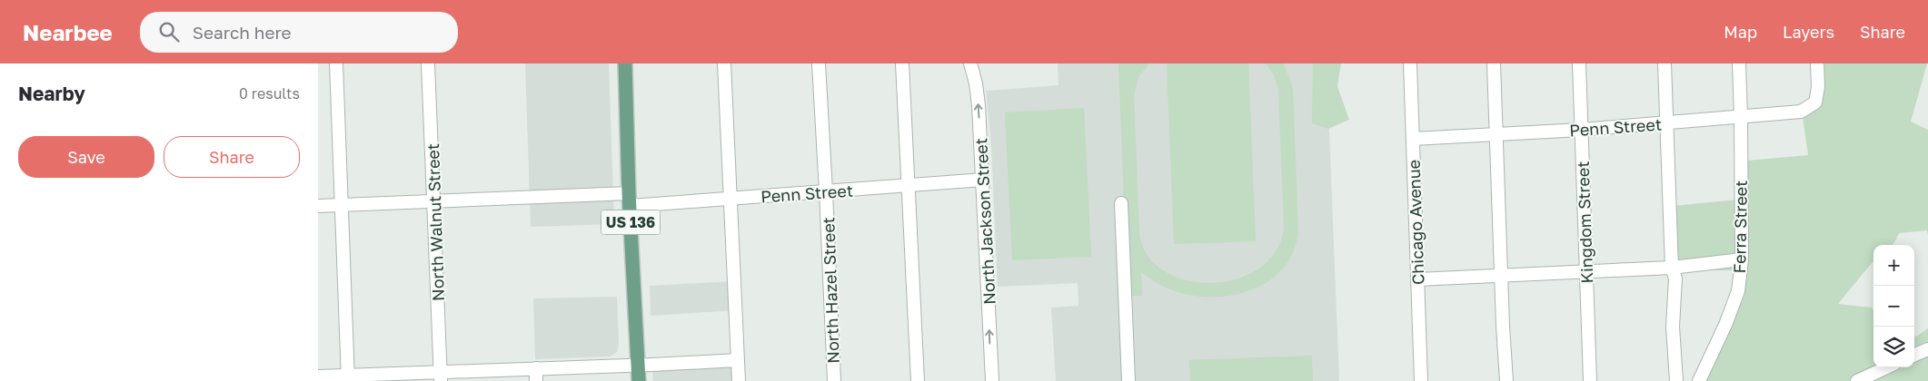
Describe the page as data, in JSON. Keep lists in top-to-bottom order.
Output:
{
  "streets": {
    "main road": ["US 136"],
    "street": [
      "Penn Street",
      "North Jackson Street",
      "North Walnut Street",
      "Chicago Avenue",
      "Kingdom Street",
      "Ferra Street",
      "North Hazel Street"
    ]
  },
  "crossings": [
    ["Penn Street", "North Jackson Street"],
    ["Penn Street", "North Walnut Street"],
    ["Penn Street", "US 136"],
    ["Penn Street", "Chicago Avenue"],
    ["Penn Street", "Kingdom Street"],
    ["Penn Street", "Ferra Street"],
    ["Penn Street", "North Hazel Street"]
  ],
  "page": {
    "header": "Nearbee",
    "search": "Search here",
    "nav": ["Map", "Layers", "Share"],
    "heading": ["Nearby", "0 results"],
    "buttons": ["Save", "Share"],
    "map_buttons": ["+", "−"]
  }
}
